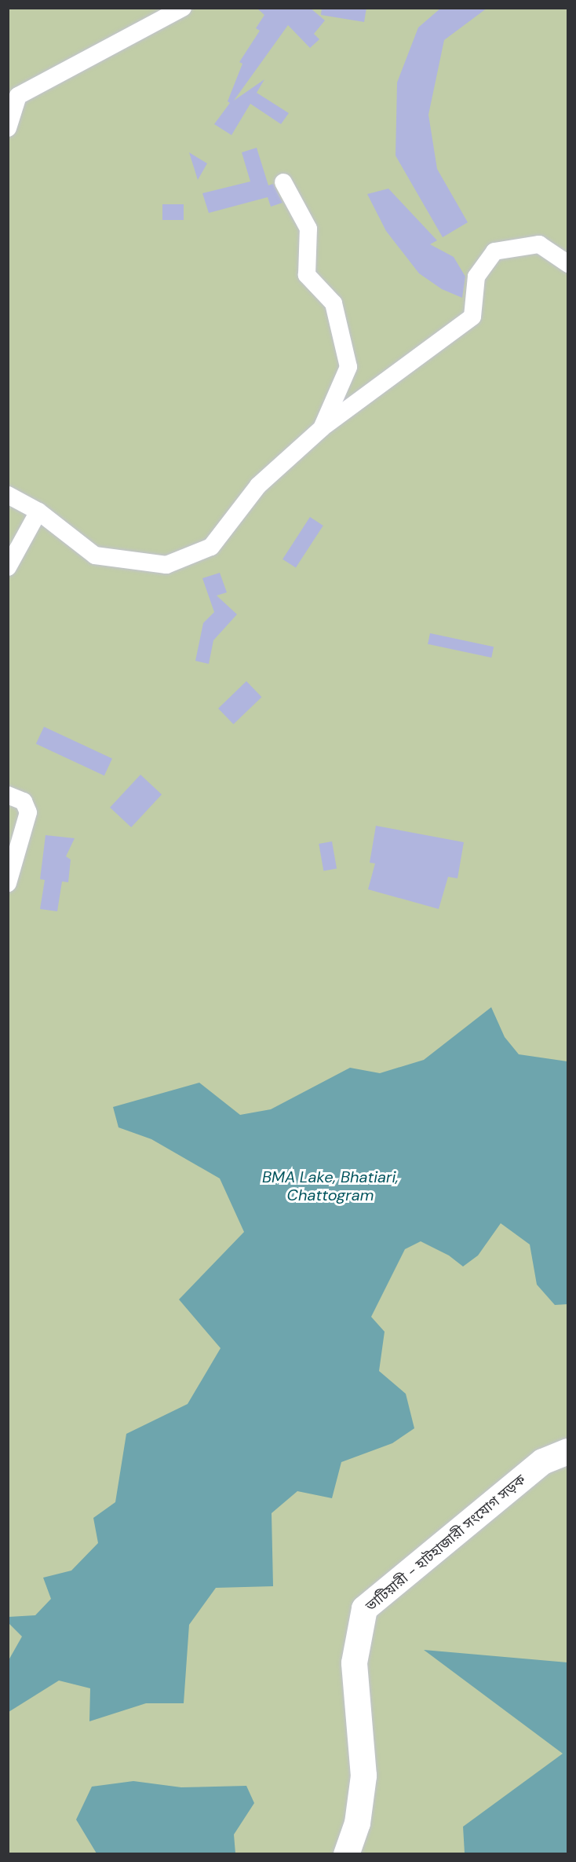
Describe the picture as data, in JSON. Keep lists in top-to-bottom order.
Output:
{
  "streets": {
    "main road": ["ভাটিয়ারী - হাটহাজারী সংযোগ সড়ক"]
  },
  "water": ["BMA Lake, Bhatiari, Chattogram"]
}
